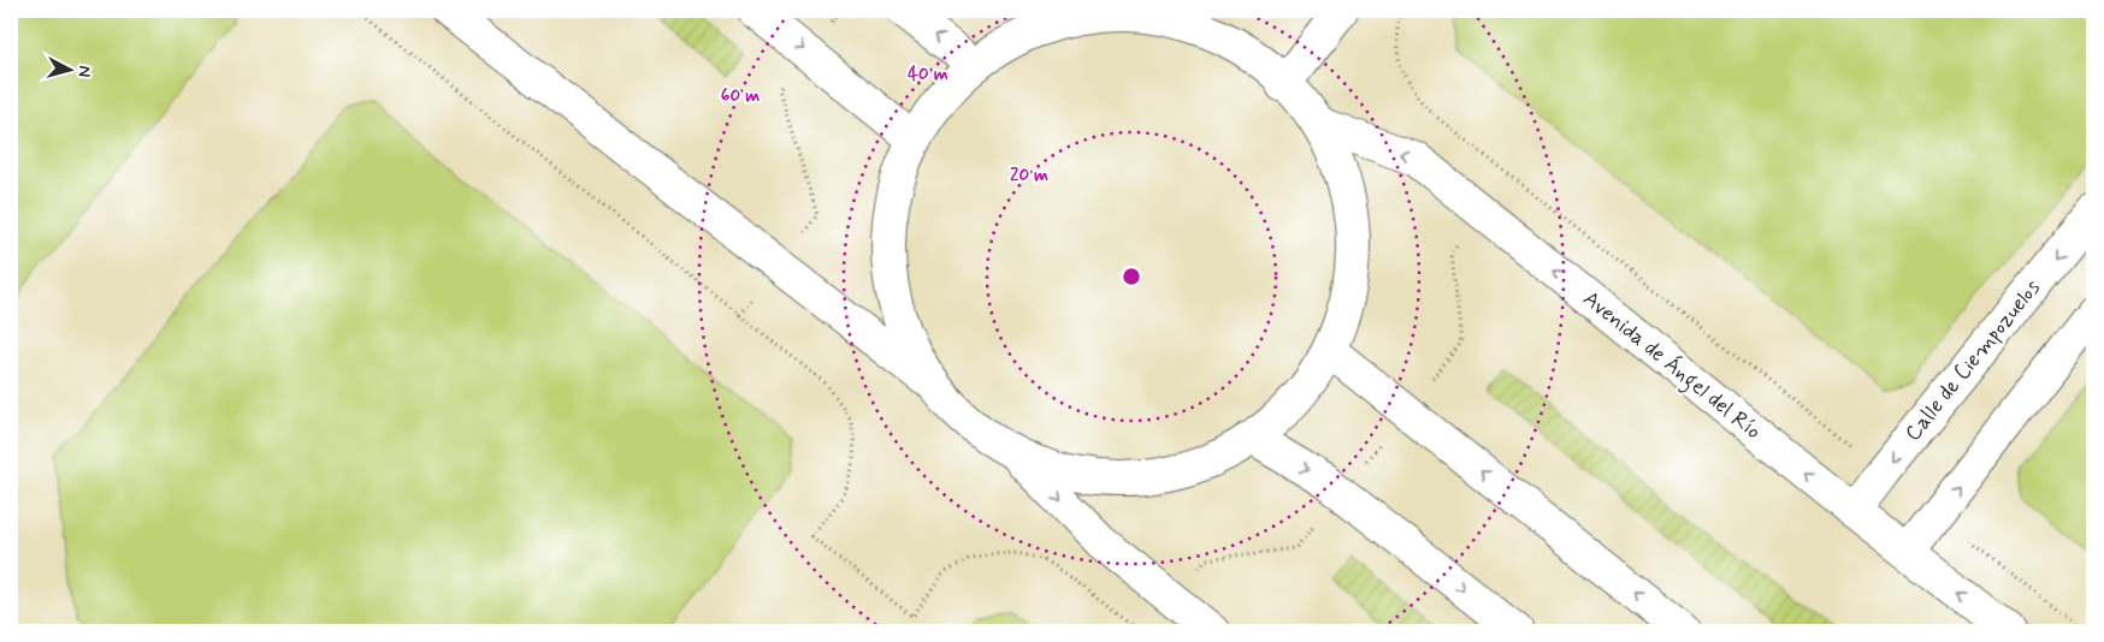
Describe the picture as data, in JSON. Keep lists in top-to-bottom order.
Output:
{
  "streets": {
    "street": ["Calle de Ciempozuelos", "Avenida de Ángel del Río"]
  },
  "crossings": [
    ["Calle de Ciempozuelos", "Avenida de Ángel del Río"]
  ],
  "north": "right",
  "rings": ["40 m", "60 m", "20 m"]
}
